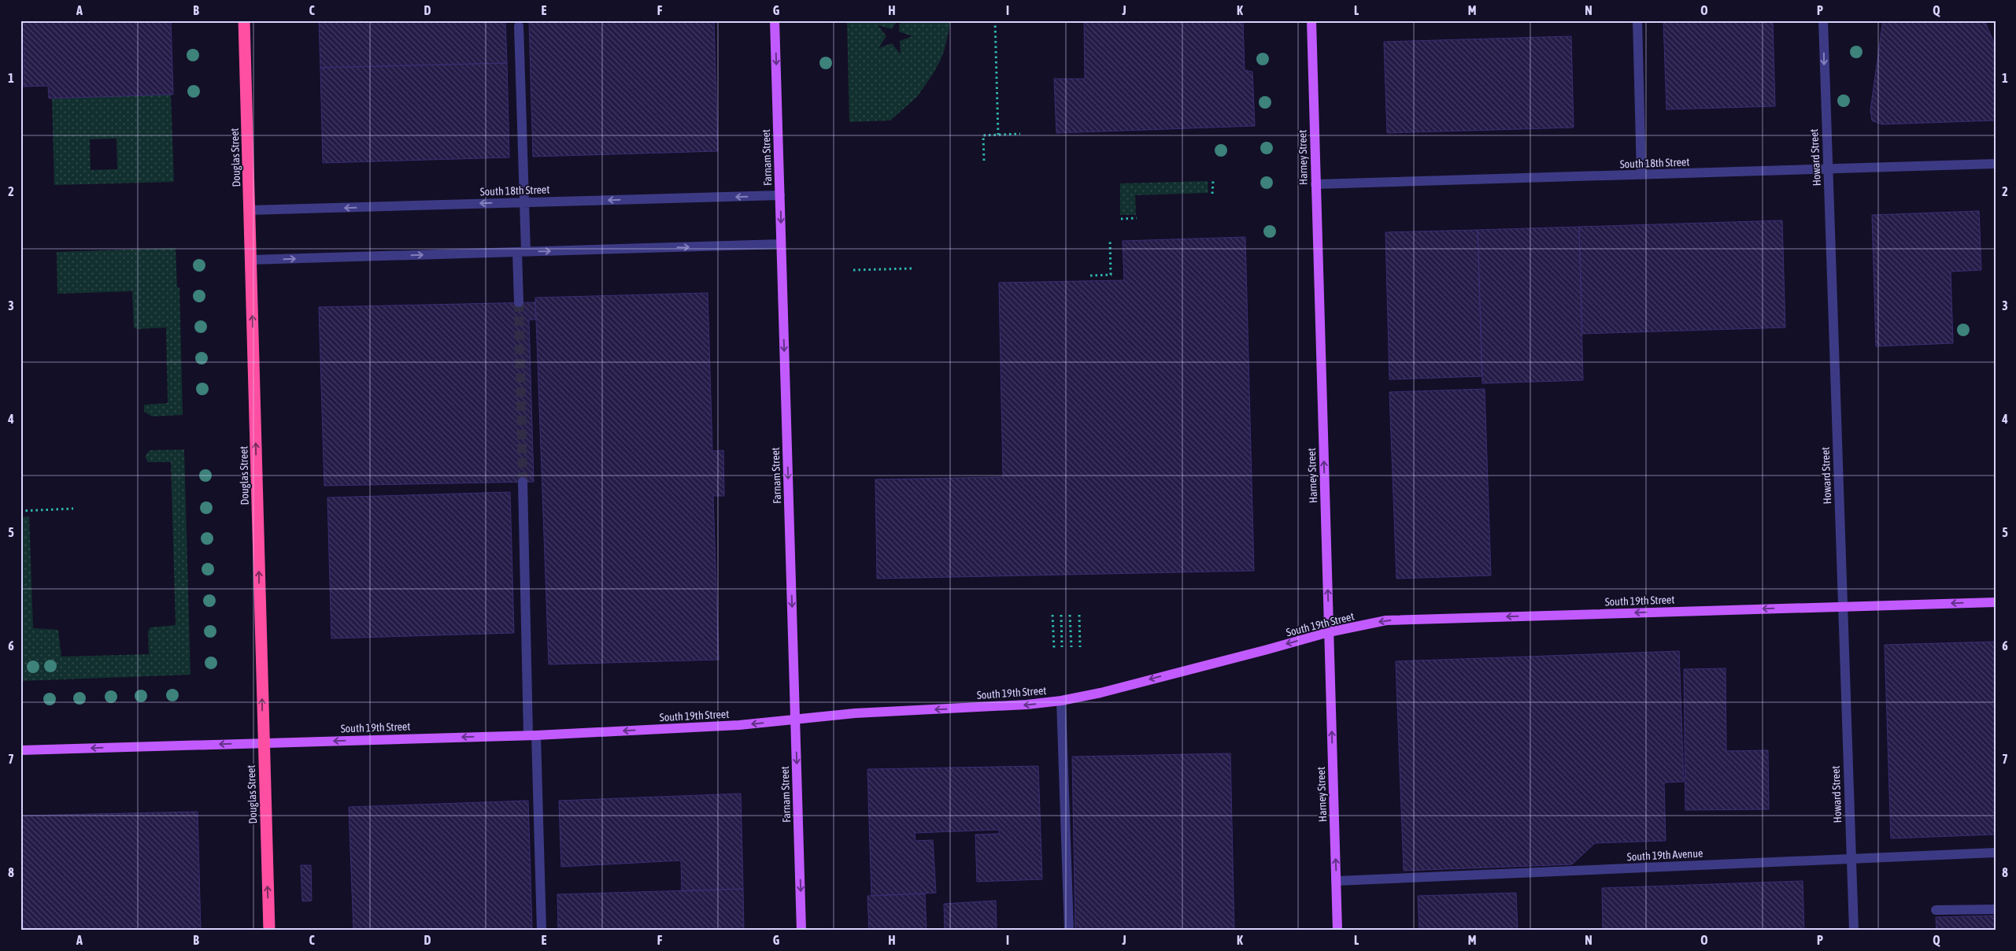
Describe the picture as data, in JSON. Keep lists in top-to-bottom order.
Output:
{
  "streets": {
    "highway": ["Douglas Street"],
    "main road": ["Farnam Street", "Harney Street", "South 19th Street"],
    "street": ["Howard Street", "South 18th Street", "South 19th Avenue"]
  },
  "crossings": [
    ["Douglas Street", "South 18th Street"],
    ["Douglas Street", "South 19th Street"],
    ["Farnam Street", "South 18th Street"],
    ["Farnam Street", "South 19th Street"],
    ["Harney Street", "South 18th Street"],
    ["Harney Street", "South 19th Street"],
    ["Harney Street", "South 19th Avenue"],
    ["Howard Street", "South 18th Street"],
    ["Howard Street", "South 19th Street"],
    ["Howard Street", "South 19th Avenue"]
  ],
  "one_way": [
    "Douglas Street",
    "Farnam Street",
    "Harney Street",
    "South 19th Street"
  ],
  "grid": {
    "columns": [
      "A",
      "B",
      "C",
      "D",
      "E",
      "F",
      "G",
      "H",
      "I",
      "J",
      "K",
      "L",
      "M",
      "N",
      "O",
      "P",
      "Q"
    ],
    "rows": [
      "1",
      "2",
      "3",
      "4",
      "5",
      "6",
      "7",
      "8"
    ]
  }
}
